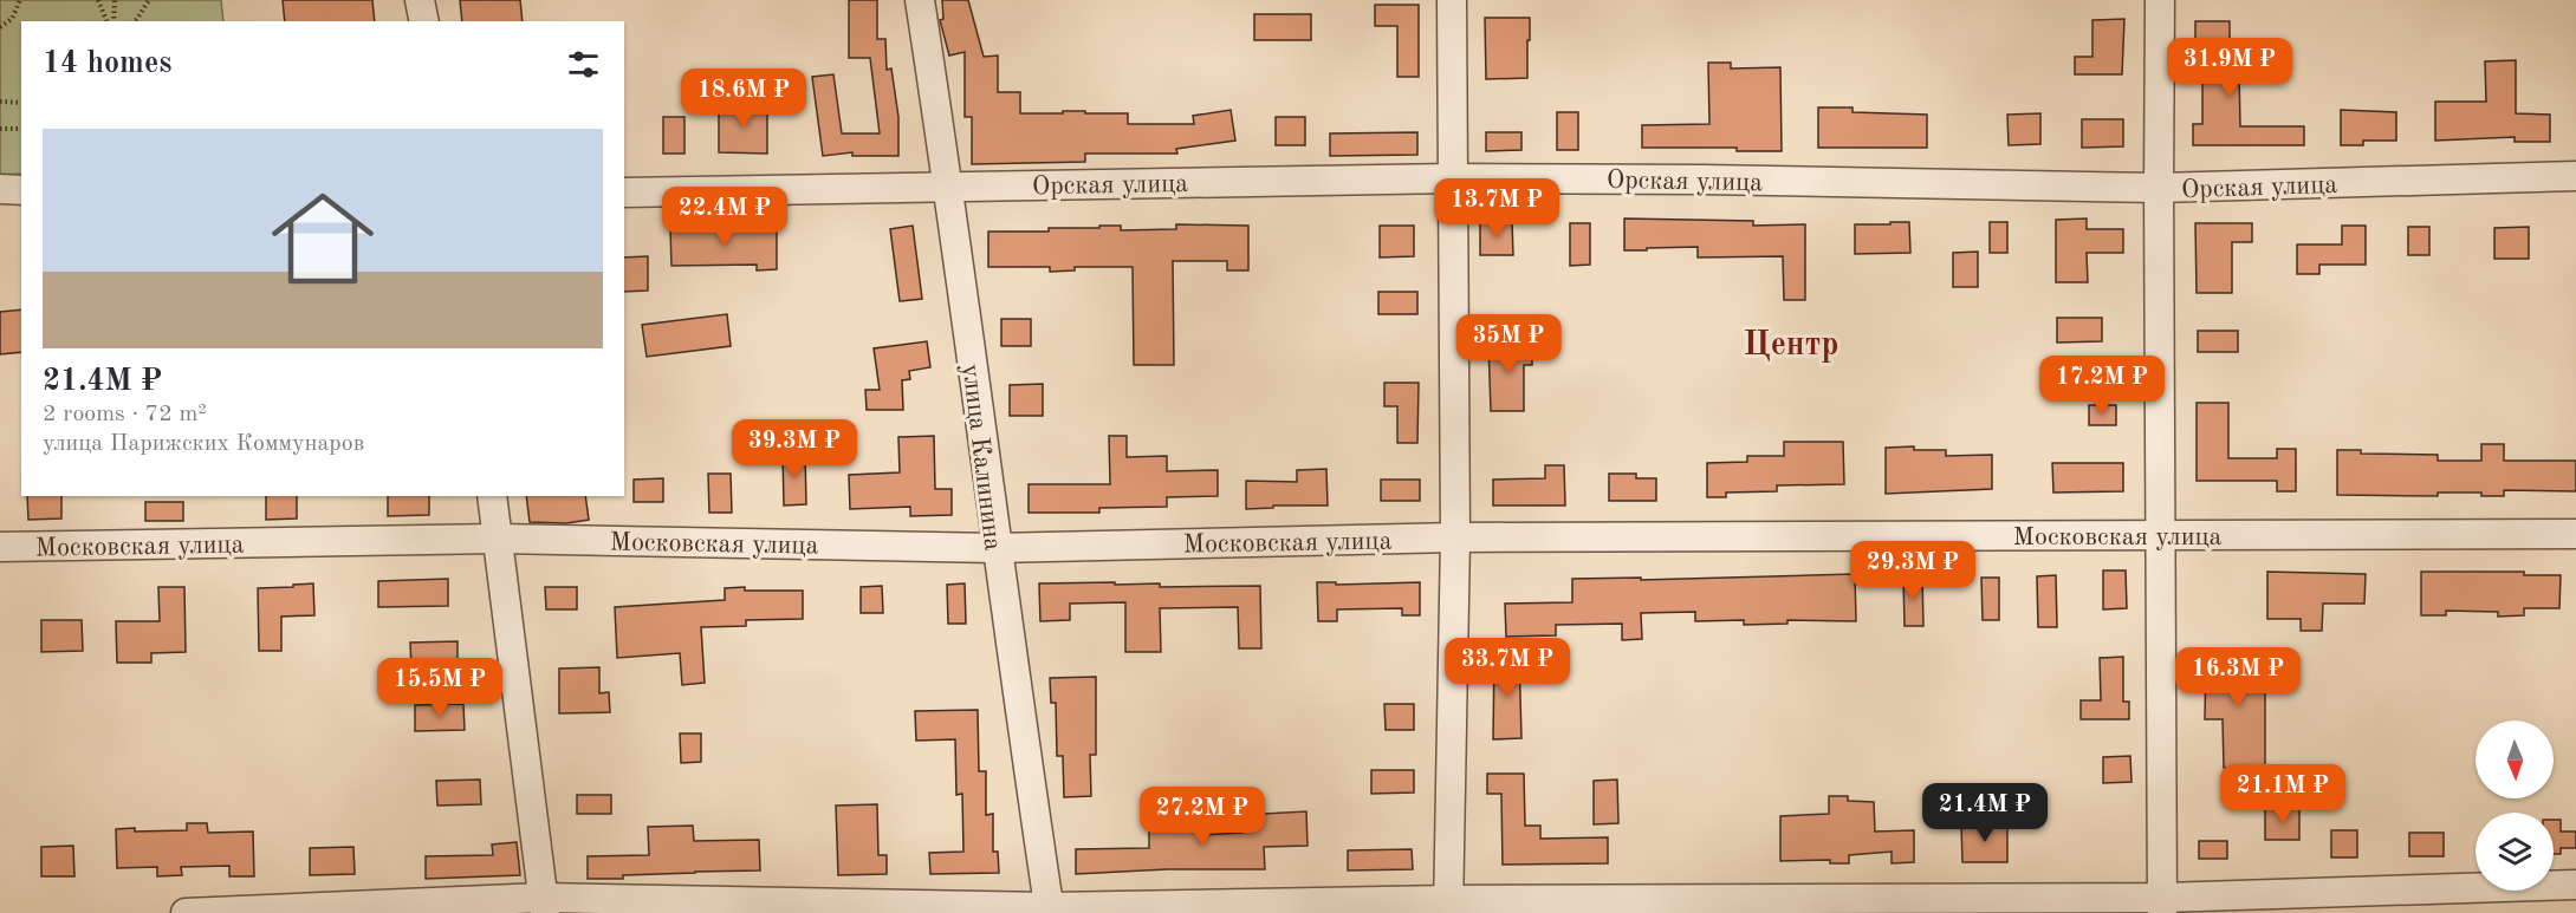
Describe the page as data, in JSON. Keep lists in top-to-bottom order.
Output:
{
  "streets": {
    "street": ["Орская улица", "улица Калинина", "Московская улица"]
  },
  "crossings": [
    ["Орская улица", "улица Калинина"],
    ["улица Калинина", "Московская улица"]
  ],
  "districts": ["Центр"],
  "north": "bottom",
  "page": {
    "heading": "14 homes",
    "price": [
      "31.9M ₽",
      "18.6M ₽",
      "13.7M ₽",
      "22.4M ₽",
      "35M ₽",
      "17.2M ₽",
      "39.3M ₽",
      "29.3M ₽",
      "33.7M ₽",
      "16.3M ₽",
      "15.5M ₽",
      "21.1M ₽",
      "21.4M ₽",
      "27.2M ₽"
    ],
    "list": [
      {
        "name": "21.4M ₽",
        "note": "2 rooms · 72 m² · улица Парижских Коммунаров"
      }
    ]
  }
}
